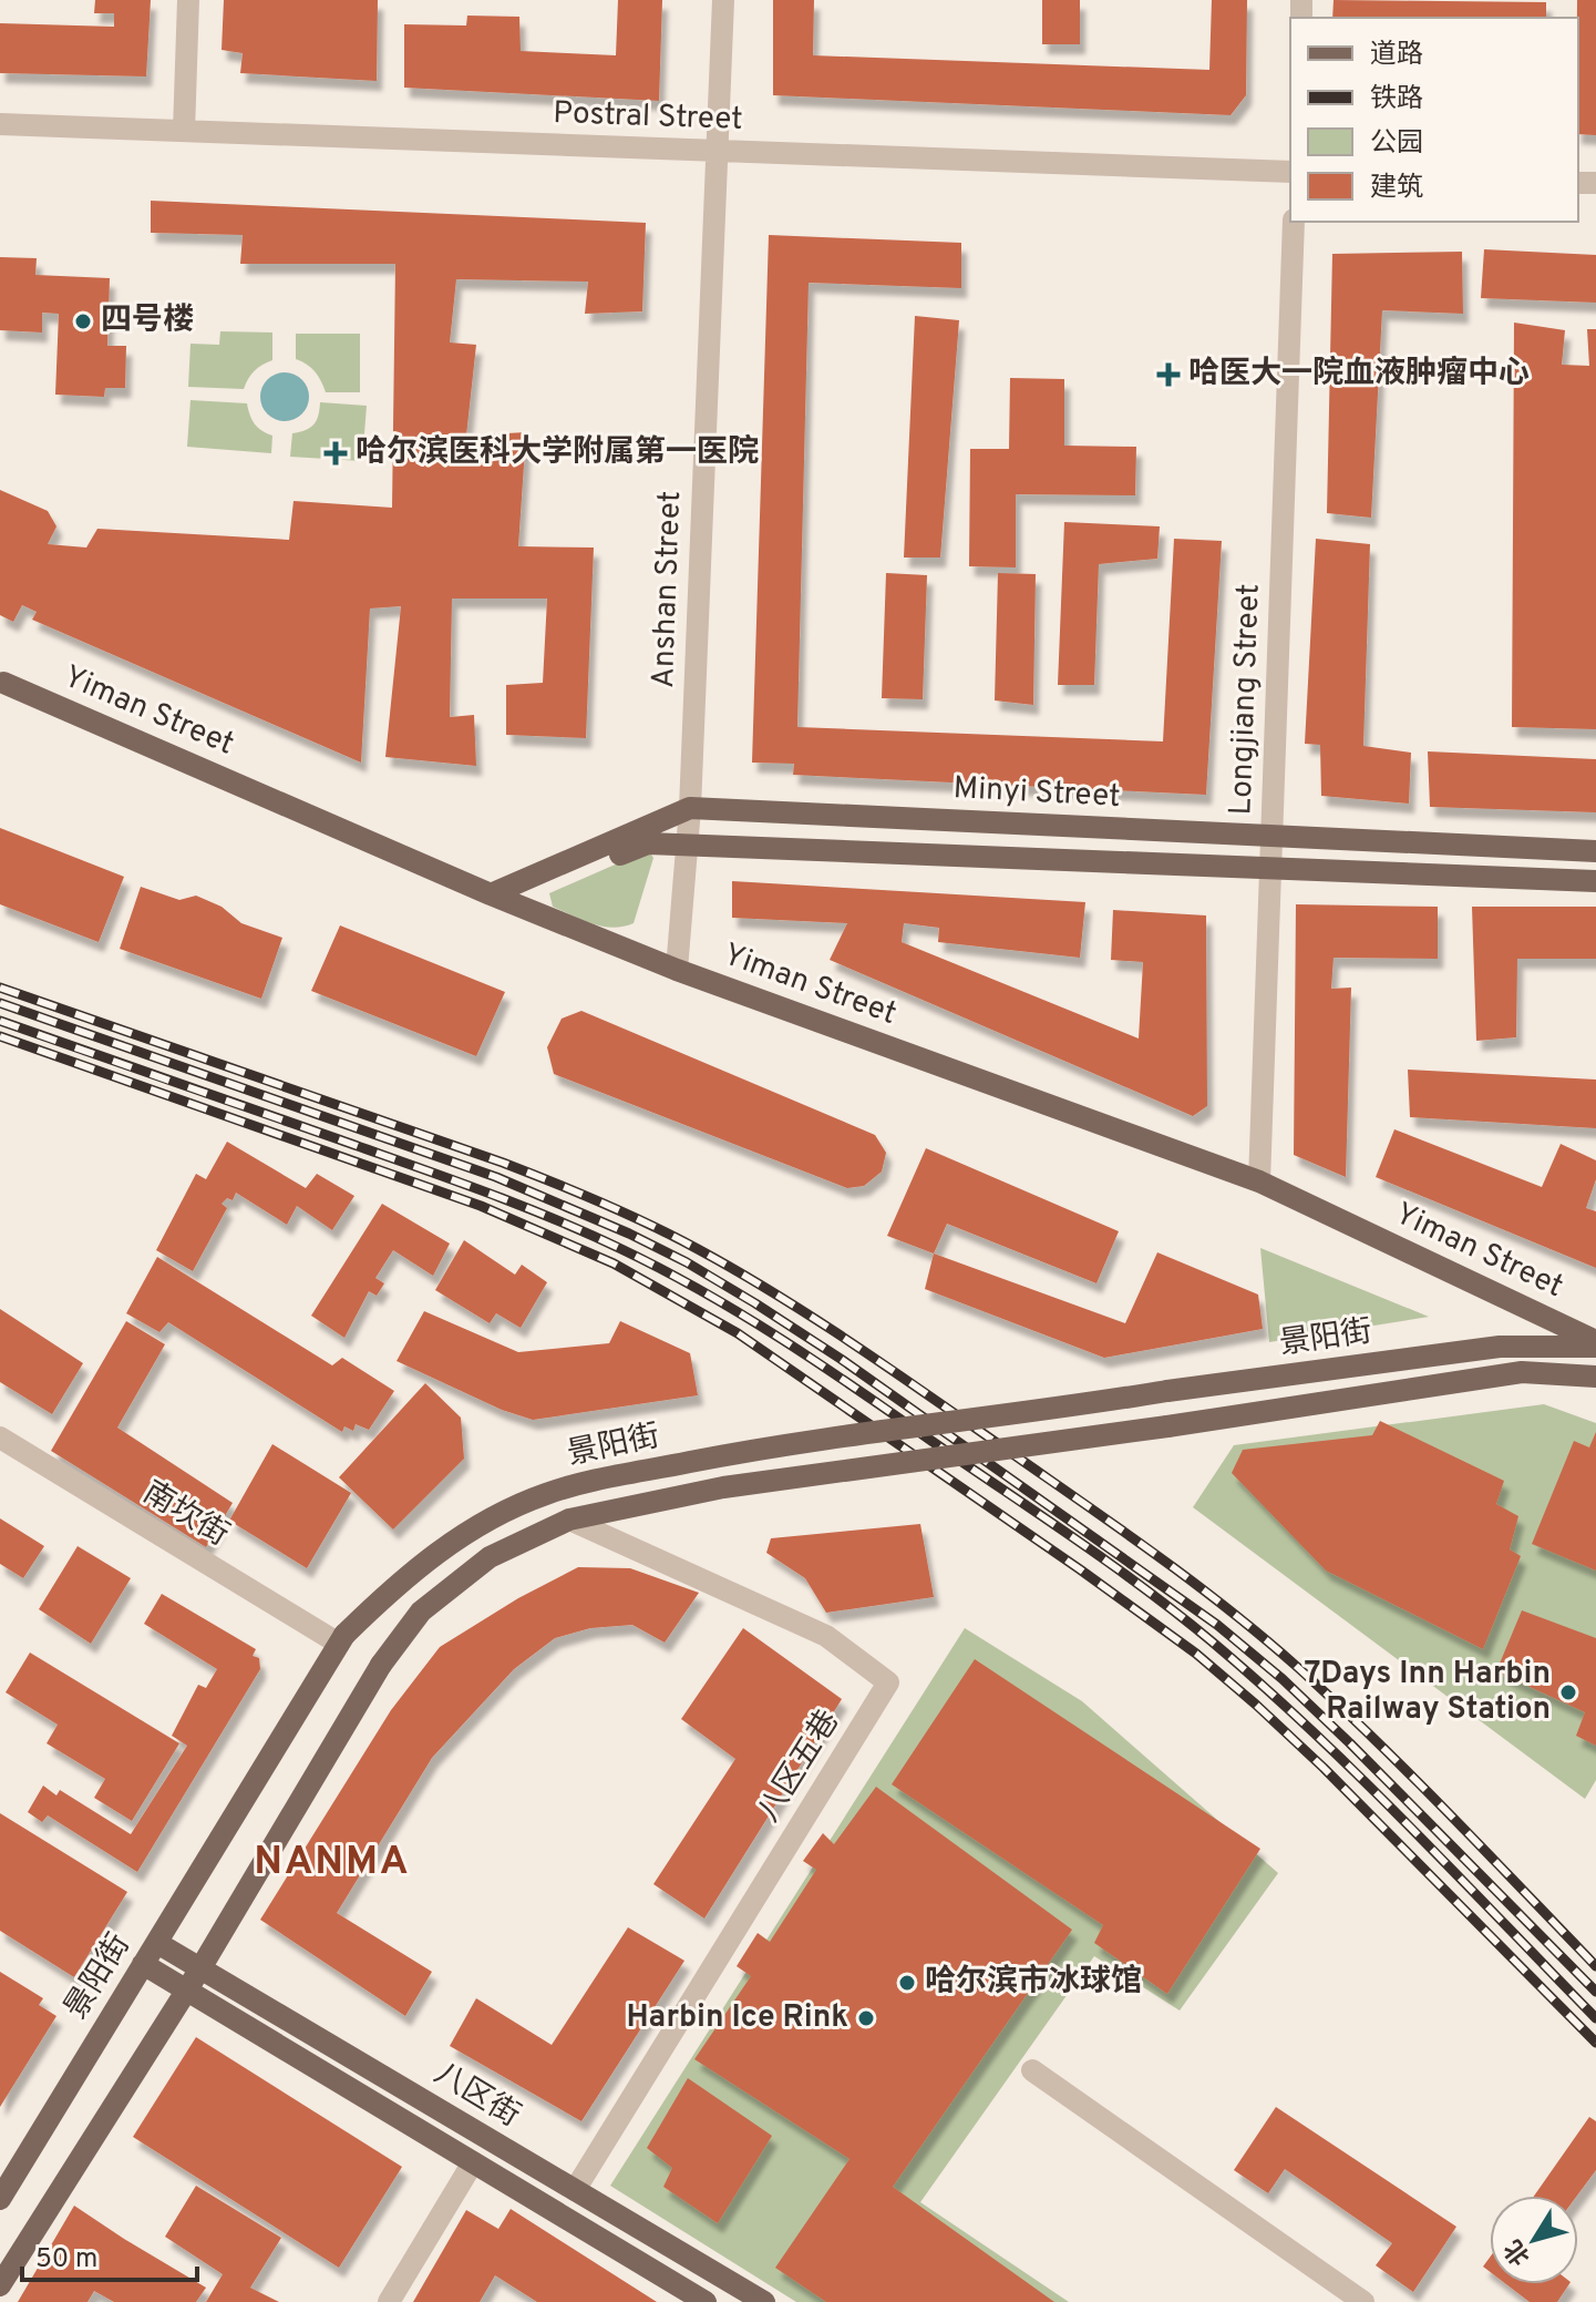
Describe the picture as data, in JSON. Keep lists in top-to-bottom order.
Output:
{
  "streets": {
    "main road": [
      "Yiman Street",
      "Minyi Street",
      "景阳街",
      "八区街"
    ],
    "street": [
      "Postral Street",
      "Anshan Street",
      "Longjiang Street",
      "南坎街",
      "八区五巷"
    ]
  },
  "crossings": [
    ["Postral Street", "Anshan Street"],
    ["Anshan Street", "Yiman Street"],
    ["Anshan Street", "Minyi Street"],
    ["Longjiang Street", "Yiman Street"],
    ["Longjiang Street", "Minyi Street"],
    ["Yiman Street", "Minyi Street"],
    ["Yiman Street", "景阳街"],
    ["景阳街", "南坎街"],
    ["景阳街", "八区五巷"],
    ["景阳街", "八区街"],
    ["八区五巷", "八区街"]
  ],
  "districts": ["NANMA"],
  "places": {
    "other": [
      "四号楼",
      "7Days Inn Harbin Railway Station",
      "哈尔滨市冰球馆",
      "Harbin Ice Rink"
    ],
    "health": ["哈医大一院血液肿瘤中心", "哈尔滨医科大学附属第一医院"]
  },
  "legend": [
    "道路",
    "铁路",
    "公园",
    "建筑"
  ],
  "scale_bar": "50 m",
  "north": "bottom left"
}
